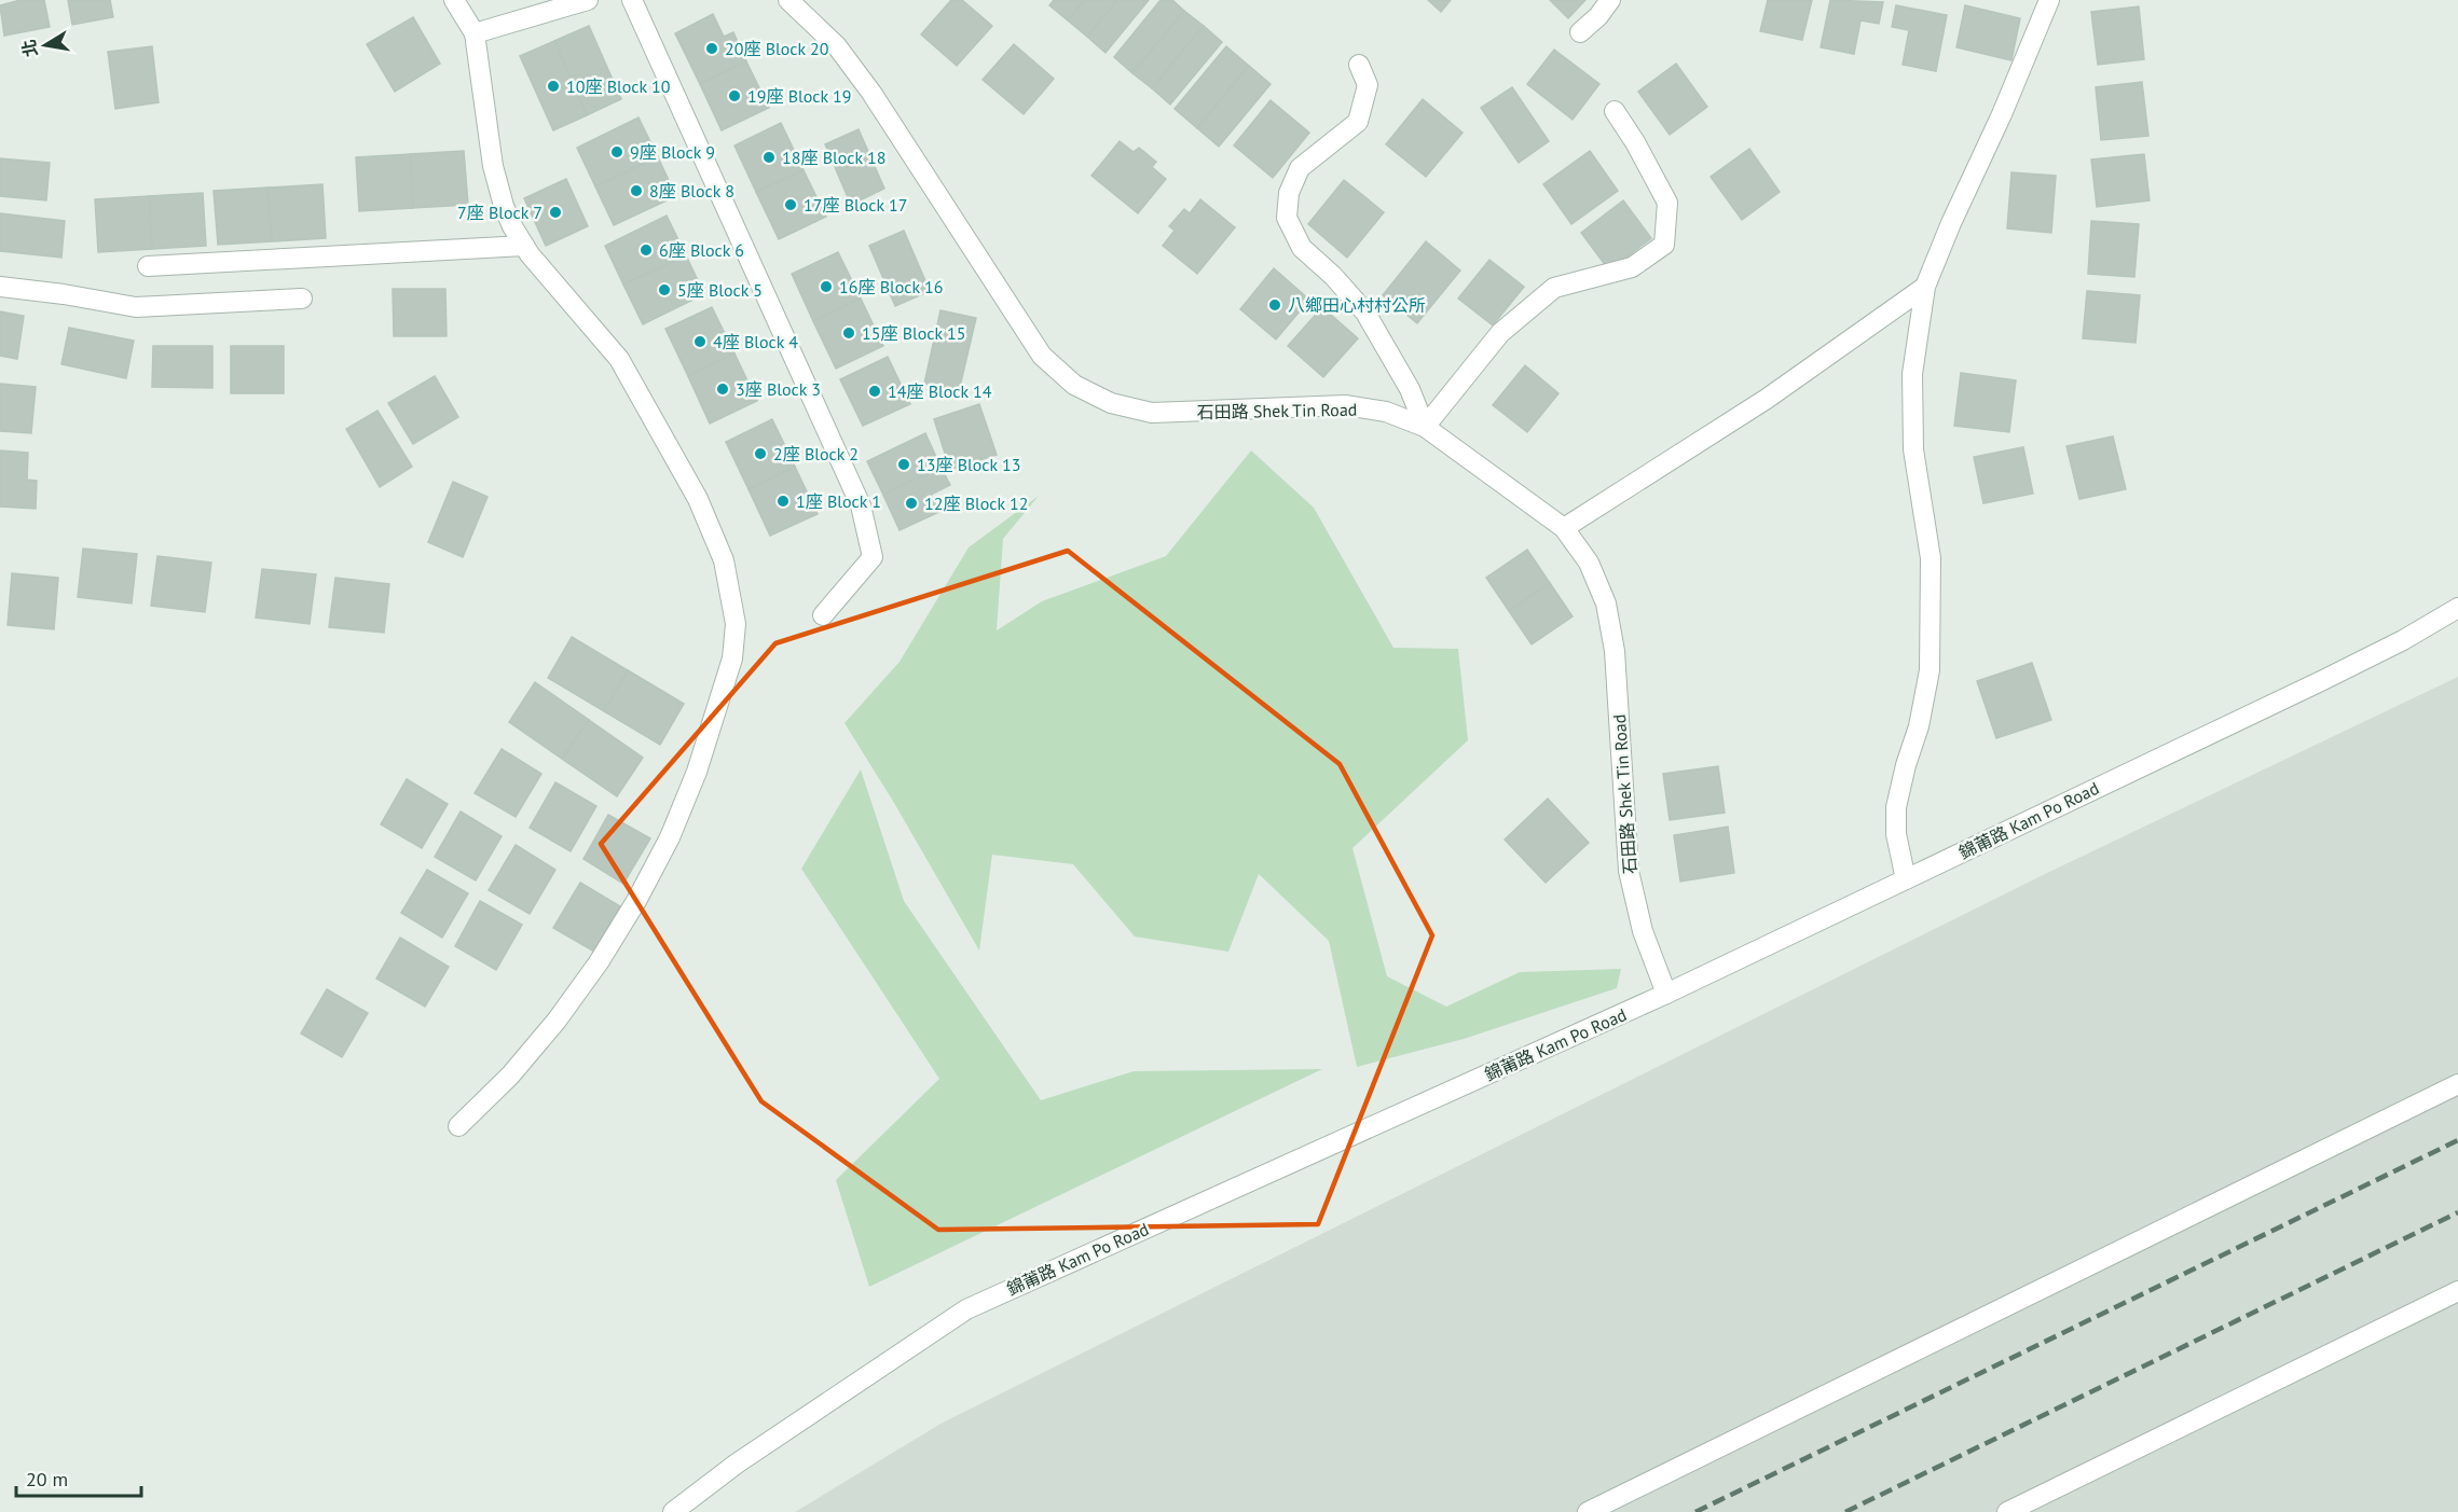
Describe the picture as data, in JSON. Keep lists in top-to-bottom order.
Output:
{
  "streets": {
    "street": ["石田路 Shek Tin Road", "錦莆路 Kam Po Road"]
  },
  "crossings": [
    ["石田路 Shek Tin Road", "錦莆路 Kam Po Road"]
  ],
  "places": [
    "20座 Block 20",
    "10座 Block 10",
    "19座 Block 19",
    "9座 Block 9",
    "18座 Block 18",
    "8座 Block 8",
    "17座 Block 17",
    "7座 Block 7",
    "6座 Block 6",
    "16座 Block 16",
    "5座 Block 5",
    "八鄉田心村村公所",
    "15座 Block 15",
    "4座 Block 4",
    "3座 Block 3",
    "14座 Block 14",
    "2座 Block 2",
    "13座 Block 13",
    "1座 Block 1",
    "12座 Block 12"
  ],
  "scale_bar": "20 m",
  "north": "left"
}
